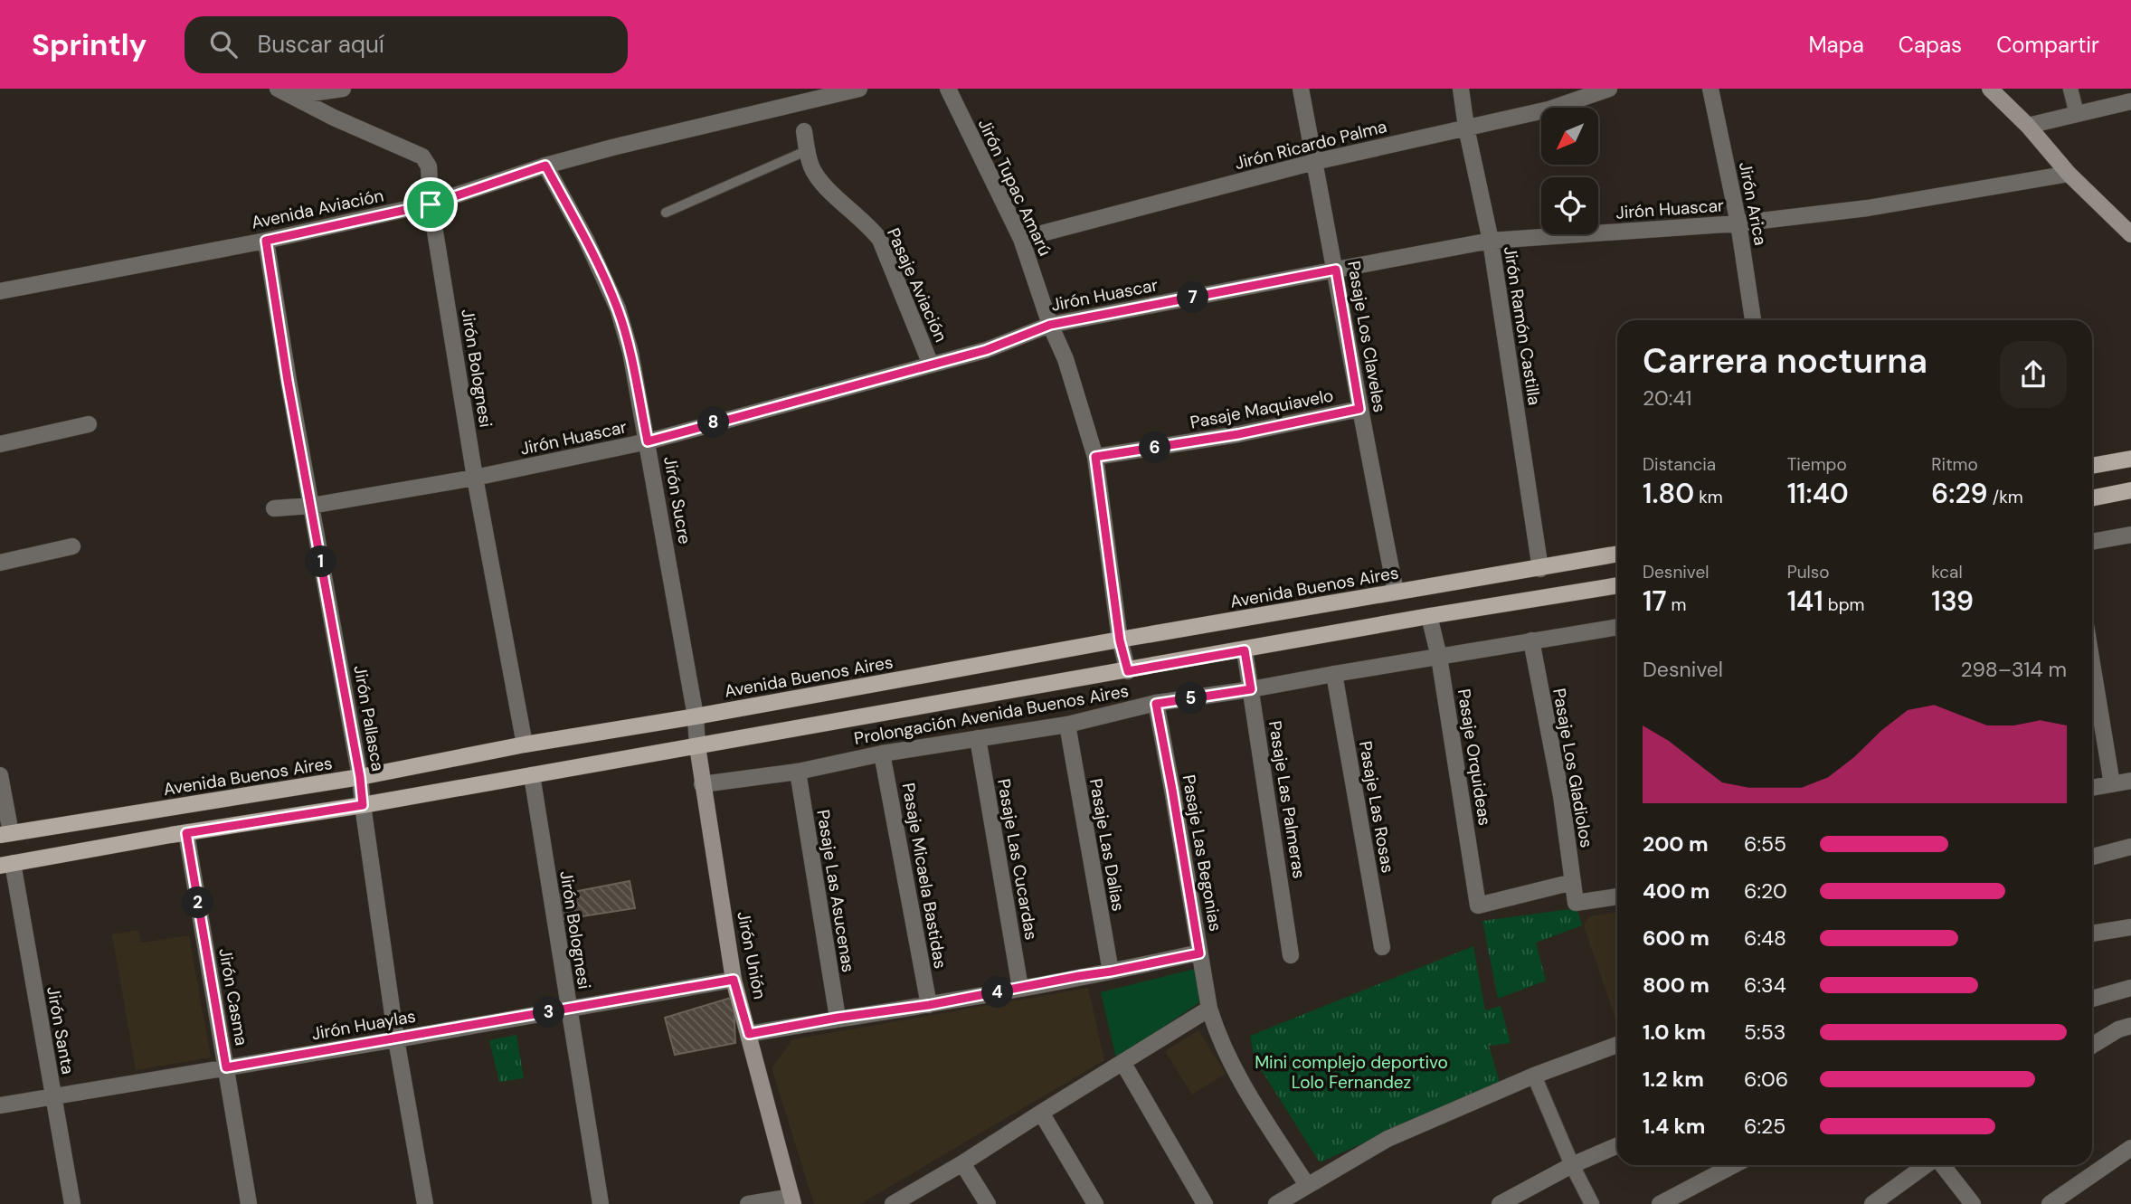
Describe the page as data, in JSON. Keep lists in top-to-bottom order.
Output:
{
  "streets": {
    "main road": ["Avenida Buenos Aires", "Jirón Unión"],
    "street": [
      "Jirón Ricardo Palma",
      "Jirón Tupac Amarú",
      "Jirón Arica",
      "Avenida Aviación",
      "Jirón Huascar",
      "Pasaje Aviación",
      "Jirón Ramón Castilla",
      "Pasaje Los Claveles",
      "Jirón Bolognesi",
      "Pasaje Maquiavelo",
      "Jirón Sucre",
      "Prolongación Avenida Buenos Aires",
      "Jirón Pallasca",
      "Pasaje Orquideas",
      "Pasaje Los Gladiolos",
      "Pasaje Las Palmeras",
      "Pasaje Las Rosas",
      "Pasaje Las Dalias",
      "Pasaje Las Begonias",
      "Pasaje Las Cucardas",
      "Pasaje Micaela Bastidas",
      "Pasaje Las Asucenas",
      "Jirón Casma",
      "Jirón Huaylas",
      "Jirón Santa"
    ]
  },
  "crossings": [
    ["Jirón Ricardo Palma", "Jirón Tupac Amarú"],
    ["Jirón Ricardo Palma", "Jirón Ramón Castilla"],
    ["Jirón Ricardo Palma", "Pasaje Los Claveles"],
    ["Jirón Tupac Amarú", "Jirón Huascar"],
    ["Jirón Tupac Amarú", "Pasaje Maquiavelo"],
    ["Jirón Tupac Amarú", "Avenida Buenos Aires"],
    ["Jirón Arica", "Jirón Huascar"],
    ["Avenida Aviación", "Jirón Bolognesi"],
    ["Avenida Aviación", "Jirón Sucre"],
    ["Avenida Aviación", "Jirón Pallasca"],
    ["Jirón Huascar", "Pasaje Aviación"],
    ["Jirón Huascar", "Jirón Ramón Castilla"],
    ["Jirón Huascar", "Pasaje Los Claveles"],
    ["Jirón Huascar", "Jirón Bolognesi"],
    ["Jirón Huascar", "Jirón Sucre"],
    ["Jirón Huascar", "Jirón Pallasca"],
    ["Jirón Ramón Castilla", "Avenida Buenos Aires"],
    ["Pasaje Los Claveles", "Pasaje Maquiavelo"],
    ["Pasaje Los Claveles", "Avenida Buenos Aires"],
    ["Jirón Bolognesi", "Avenida Buenos Aires"],
    ["Jirón Bolognesi", "Jirón Huaylas"],
    ["Jirón Sucre", "Avenida Buenos Aires"],
    ["Jirón Sucre", "Jirón Unión"],
    ["Avenida Buenos Aires", "Jirón Pallasca"],
    ["Prolongación Avenida Buenos Aires", "Pasaje Orquideas"],
    ["Prolongación Avenida Buenos Aires", "Pasaje Los Gladiolos"],
    ["Prolongación Avenida Buenos Aires", "Pasaje Las Palmeras"],
    ["Prolongación Avenida Buenos Aires", "Pasaje Las Rosas"],
    ["Prolongación Avenida Buenos Aires", "Pasaje Las Dalias"],
    ["Prolongación Avenida Buenos Aires", "Pasaje Las Begonias"],
    ["Prolongación Avenida Buenos Aires", "Pasaje Las Cucardas"],
    ["Prolongación Avenida Buenos Aires", "Pasaje Micaela Bastidas"],
    ["Prolongación Avenida Buenos Aires", "Pasaje Las Asucenas"],
    ["Prolongación Avenida Buenos Aires", "Jirón Unión"],
    ["Jirón Pallasca", "Jirón Huaylas"],
    ["Pasaje Orquideas", "Pasaje Los Gladiolos"],
    ["Jirón Unión", "Jirón Huaylas"],
    ["Jirón Casma", "Jirón Huaylas"],
    ["Jirón Huaylas", "Jirón Santa"]
  ],
  "parks": ["Mini complejo deportivo Lolo Fernandez"],
  "north": "bottom left",
  "page": {
    "header": "Sprintly",
    "search": "Buscar aquí",
    "nav": ["Mapa", "Capas", "Compartir"],
    "pins": [
      "7",
      "8",
      "6",
      "1",
      "5",
      "2",
      "4",
      "3"
    ],
    "heading": ["Carrera nocturna", "20:41"],
    "stats": [
      ["Distancia", "1.80 km"],
      ["Tiempo", "11:40"],
      ["Ritmo", "6:29 /km"],
      ["Desnivel", "17 m"],
      ["Pulso", "141 bpm"],
      ["kcal", "139"]
    ],
    "chart": ["Desnivel", "298–314 m"],
    "list": [
      {
        "name": "200 m",
        "note": "6:55"
      },
      {
        "name": "400 m",
        "note": "6:20"
      },
      {
        "name": "600 m",
        "note": "6:48"
      },
      {
        "name": "800 m",
        "note": "6:34"
      },
      {
        "name": "1.0 km",
        "note": "5:53"
      },
      {
        "name": "1.2 km",
        "note": "6:06"
      },
      {
        "name": "1.4 km",
        "note": "6:25"
      }
    ]
  }
}
